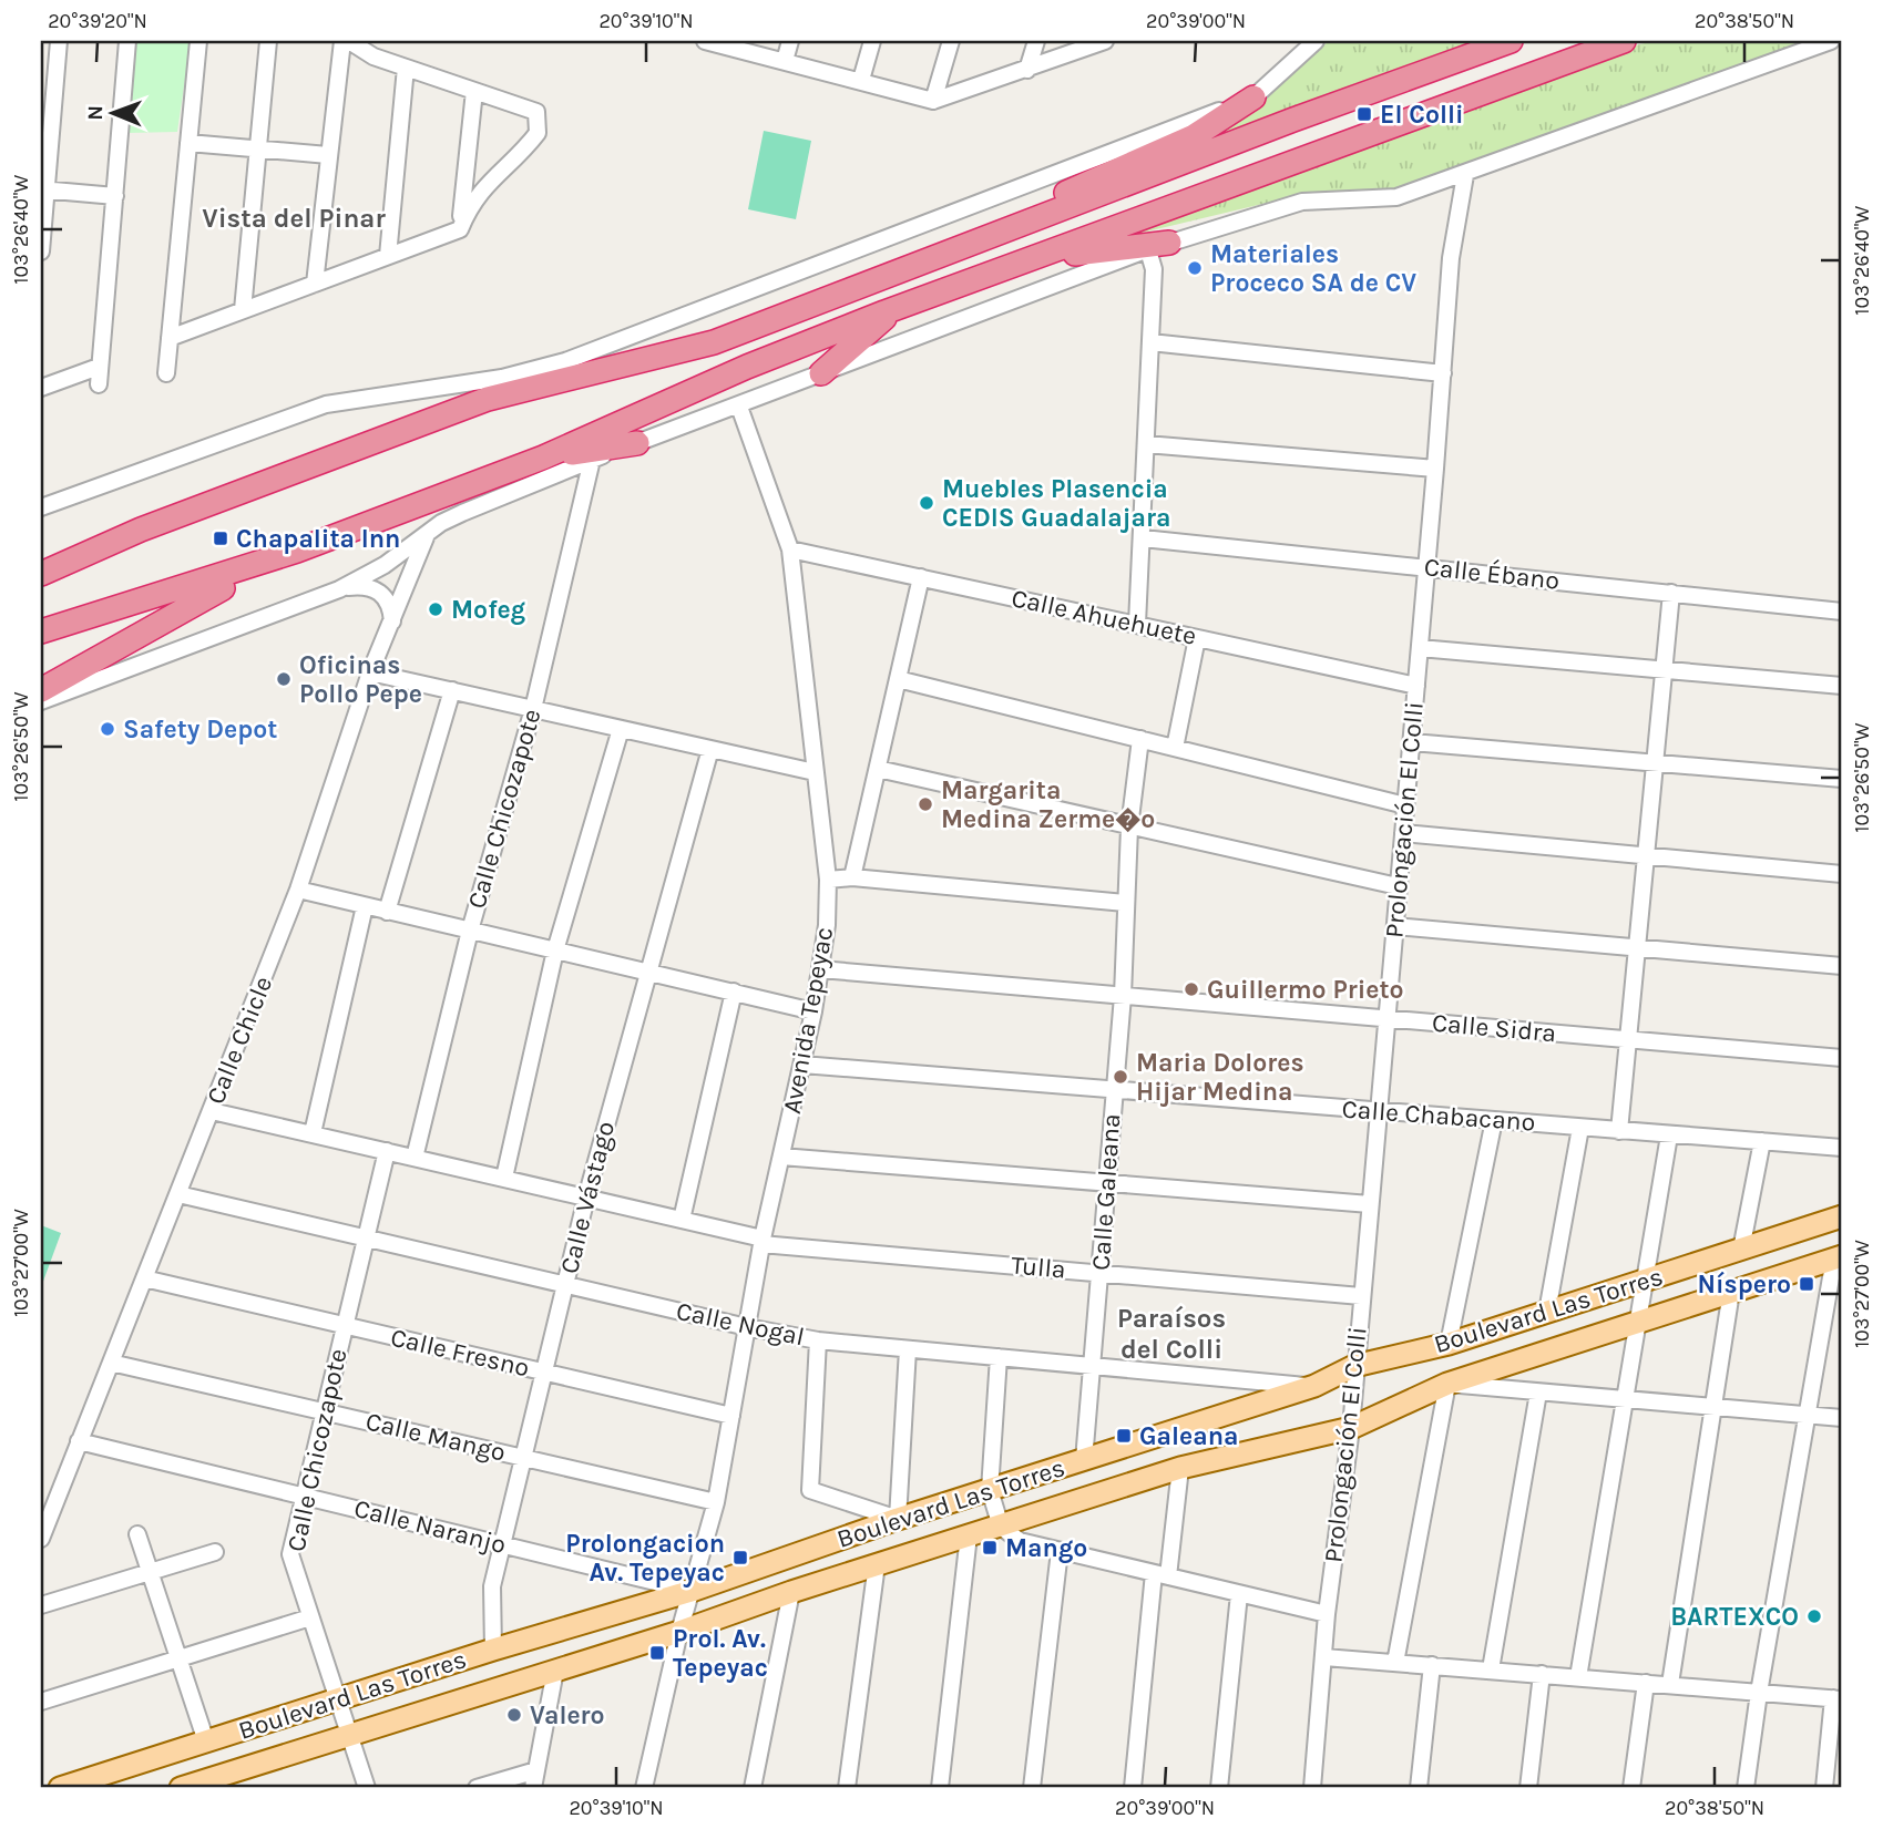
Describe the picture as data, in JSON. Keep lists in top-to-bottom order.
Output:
{
  "streets": {
    "main road": ["Boulevard Las Torres"],
    "street": [
      "Calle Ébano",
      "Calle Ahuehuete",
      "Calle Chicozapote",
      "Prolongación El Colli",
      "Avenida Tepeyac",
      "Calle Sidra",
      "Calle Chicle",
      "Calle Chabacano",
      "Calle Galeana",
      "Calle Vástago",
      "Tulla",
      "Calle Nogal",
      "Calle Fresno",
      "Calle Mango",
      "Calle Naranjo"
    ]
  },
  "crossings": [
    ["Calle Ébano", "Prolongación El Colli"],
    ["Calle Ahuehuete", "Prolongación El Colli"],
    ["Calle Ahuehuete", "Avenida Tepeyac"],
    ["Calle Chicozapote", "Tulla"],
    ["Calle Chicozapote", "Boulevard Las Torres"],
    ["Calle Chicozapote", "Calle Nogal"],
    ["Calle Chicozapote", "Calle Fresno"],
    ["Calle Chicozapote", "Calle Mango"],
    ["Calle Chicozapote", "Calle Naranjo"],
    ["Prolongación El Colli", "Calle Sidra"],
    ["Prolongación El Colli", "Calle Chabacano"],
    ["Prolongación El Colli", "Tulla"],
    ["Prolongación El Colli", "Boulevard Las Torres"],
    ["Avenida Tepeyac", "Calle Sidra"],
    ["Avenida Tepeyac", "Calle Chabacano"],
    ["Avenida Tepeyac", "Tulla"],
    ["Avenida Tepeyac", "Boulevard Las Torres"],
    ["Avenida Tepeyac", "Calle Nogal"],
    ["Avenida Tepeyac", "Calle Fresno"],
    ["Avenida Tepeyac", "Calle Mango"],
    ["Avenida Tepeyac", "Calle Naranjo"],
    ["Calle Sidra", "Calle Galeana"],
    ["Calle Chicle", "Tulla"],
    ["Calle Chicle", "Calle Nogal"],
    ["Calle Chicle", "Calle Fresno"],
    ["Calle Chicle", "Calle Mango"],
    ["Calle Chicle", "Calle Naranjo"],
    ["Calle Chabacano", "Calle Galeana"],
    ["Calle Galeana", "Tulla"],
    ["Calle Galeana", "Boulevard Las Torres"],
    ["Calle Galeana", "Calle Nogal"],
    ["Calle Vástago", "Tulla"],
    ["Calle Vástago", "Boulevard Las Torres"],
    ["Calle Vástago", "Calle Nogal"],
    ["Calle Vástago", "Calle Fresno"],
    ["Calle Vástago", "Calle Mango"],
    ["Calle Vástago", "Calle Naranjo"],
    ["Boulevard Las Torres", "Calle Nogal"],
    ["Boulevard Las Torres", "Calle Naranjo"]
  ],
  "districts": ["Vista del Pinar", "Paraísos del Colli"],
  "places": {
    "transit": [
      "El Colli",
      "Chapalita Inn",
      "Níspero",
      "Galeana",
      "Mango",
      "Prolongacion Av. Tepeyac",
      "Prol. Av. Tepeyac"
    ],
    "other": [
      "Materiales Proceco SA de CV",
      "Muebles Plasencia CEDIS Guadalajara",
      "Mofeg",
      "Oficinas Pollo Pepe",
      "Safety Depot",
      "Margarita Medina Zerme�o",
      "Guillermo Prieto",
      "Maria Dolores Hijar Medina",
      "BARTEXCO",
      "Valero"
    ]
  },
  "north": "left",
  "coordinates": [
    "20°39'20\"N",
    "20°39'10\"N",
    "20°39'00\"N",
    "20°38'50\"N",
    "103°26'40\"W",
    "103°26'50\"W",
    "103°27'00\"W"
  ]
}
